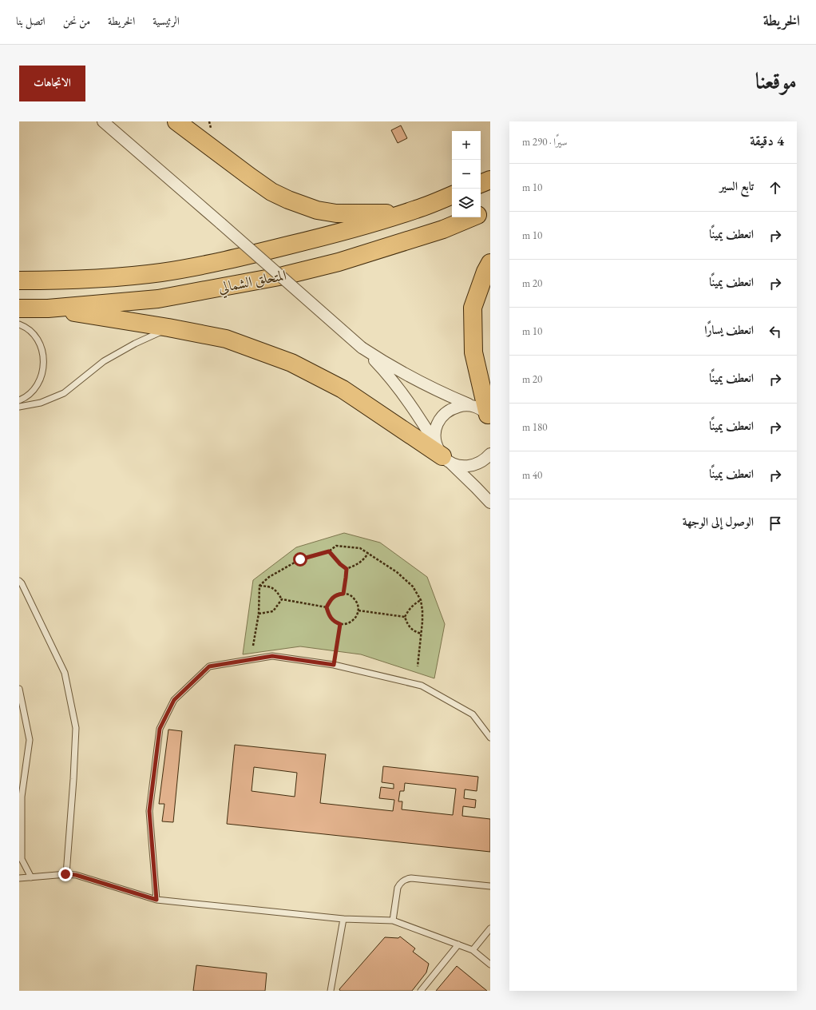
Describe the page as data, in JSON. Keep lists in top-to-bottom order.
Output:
{
  "streets": {
    "highway": ["المتحلق الشمالي"]
  },
  "page": {
    "header": "الخريطة",
    "nav": [
      "الرئيسية",
      "الخريطة",
      "من نحن",
      "اتصل بنا"
    ],
    "title": "موقعنا",
    "buttons": "الاتجاهات",
    "heading": ["4 دقيقة", "سيرًا · 290 m"],
    "map_buttons": ["+", "−"],
    "list": [
      ["تابع السير", "10 m"],
      ["انعطف يمينًا", "10 m"],
      ["انعطف يمينًا", "20 m"],
      ["انعطف يسارًا", "10 m"],
      ["انعطف يمينًا", "20 m"],
      ["انعطف يمينًا", "180 m"],
      ["انعطف يمينًا", "40 m"],
      "الوصول إلى الوجهة"
    ]
  }
}
